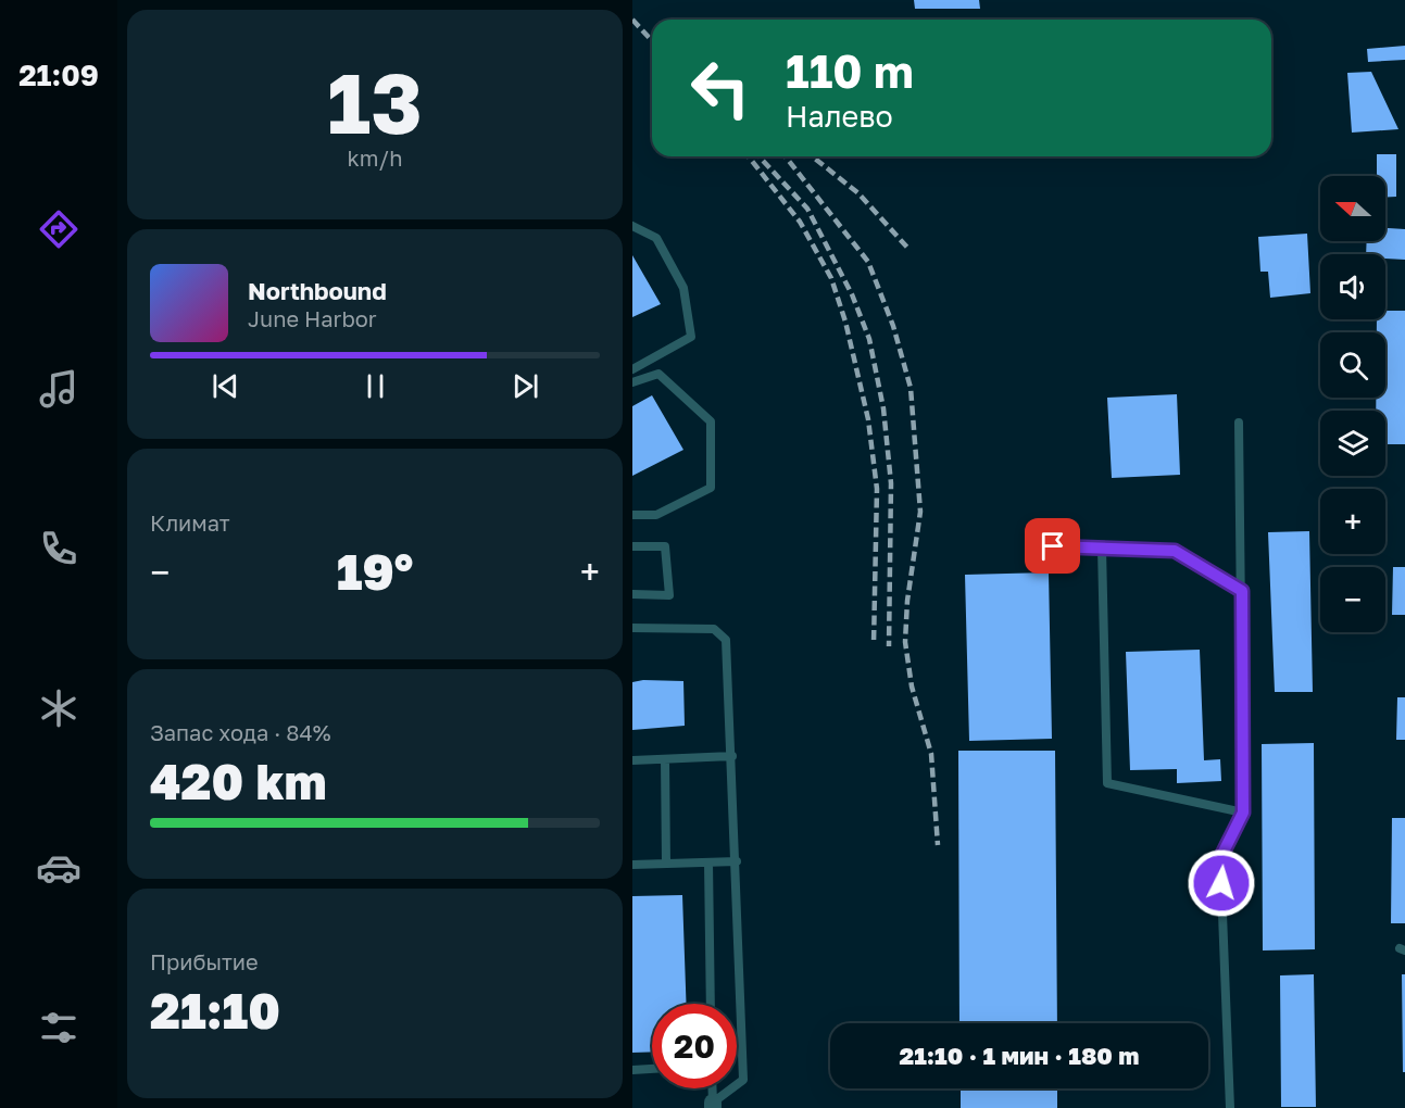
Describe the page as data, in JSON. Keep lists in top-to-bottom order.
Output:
{
  "north": "left",
  "page": {
    "tabs": "21:09",
    "tile": [
      ["13", "km/h"],
      "Климат",
      ["Запас хода · 84%", "420 km"],
      ["Прибытие", "21:10"]
    ],
    "turn": ["110 m", "Налево"],
    "map_buttons": ["+", "−"],
    "song": ["Northbound", "June Harbor"],
    "heat": ["−", "19°", "+"],
    "limit": "20",
    "trip": "21:10 · 1 мин · 180 m"
  }
}
